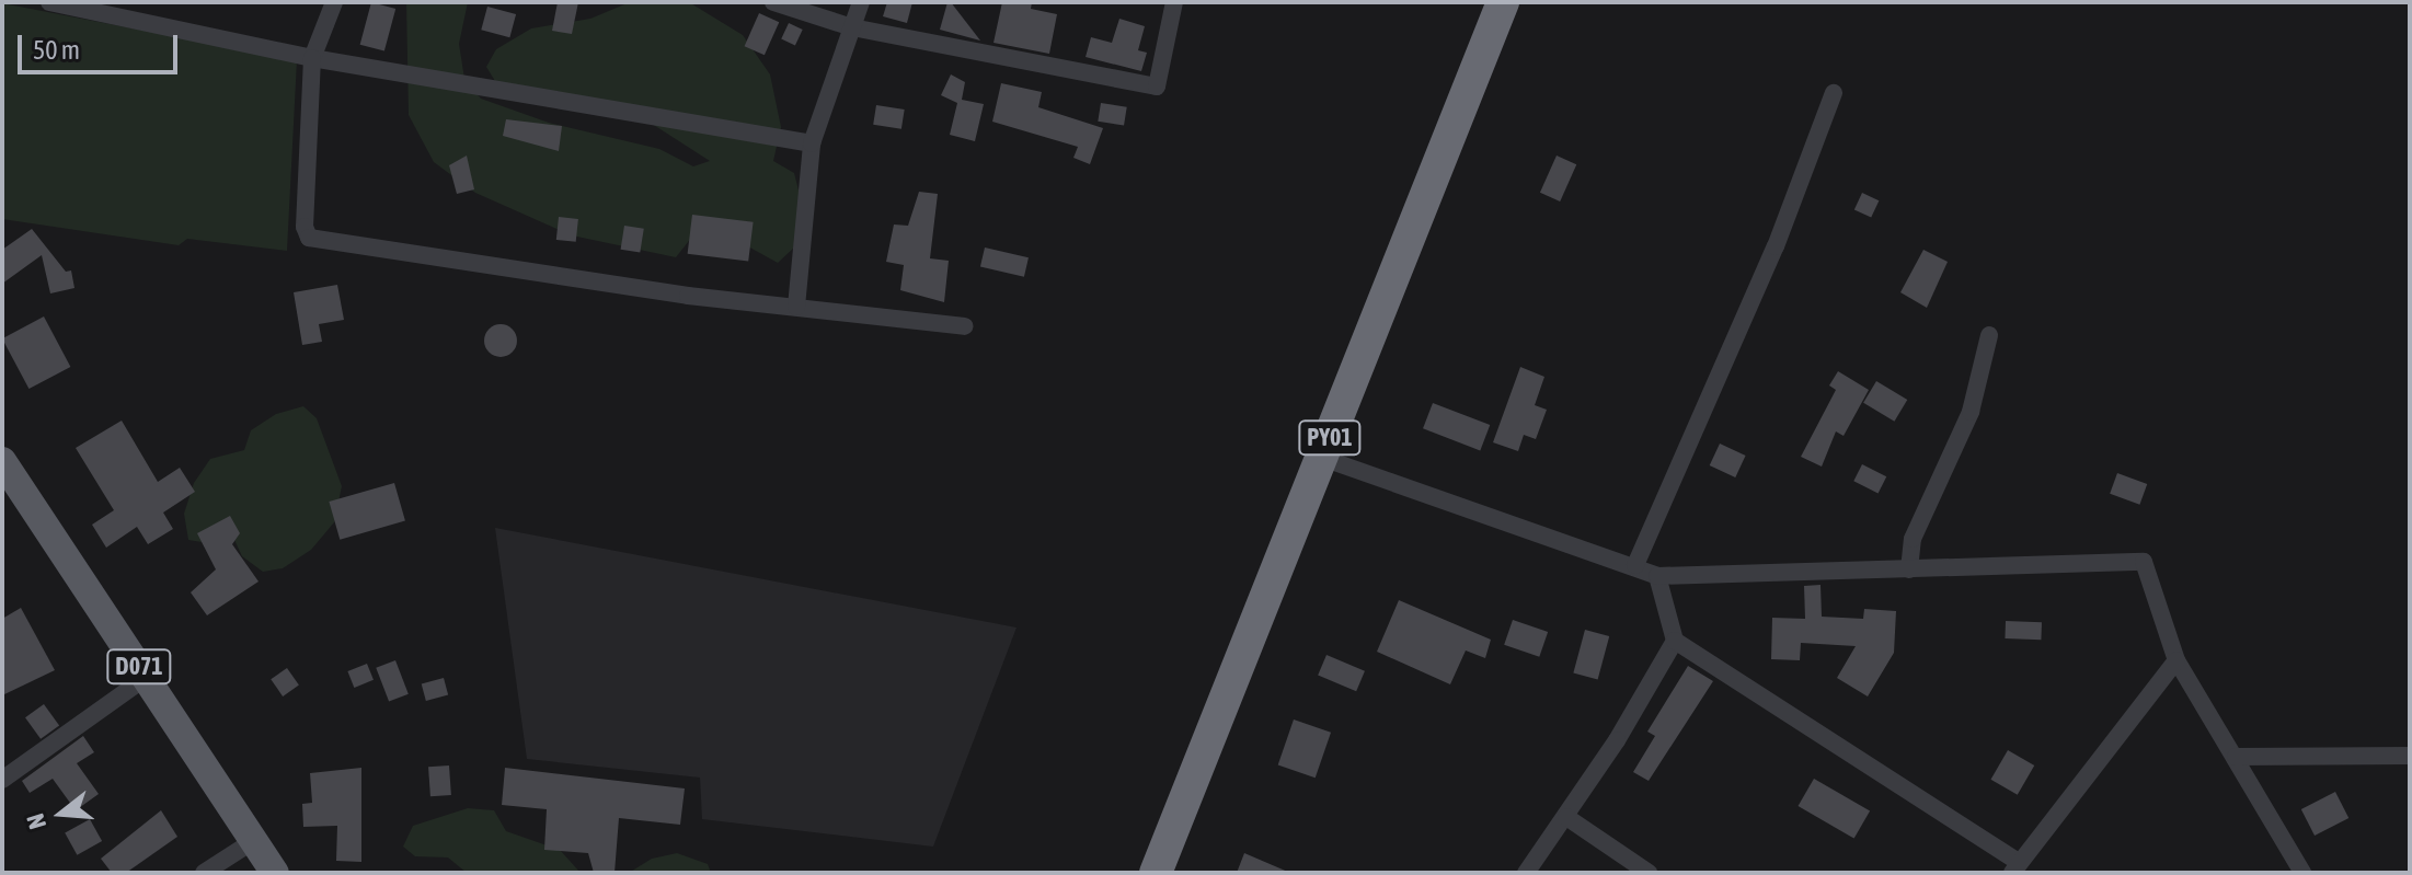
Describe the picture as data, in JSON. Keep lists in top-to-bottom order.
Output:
{
  "streets": {
    "highway": ["PY01"],
    "main road": ["D071"]
  },
  "scale_bar": "50 m",
  "north": "left"
}
